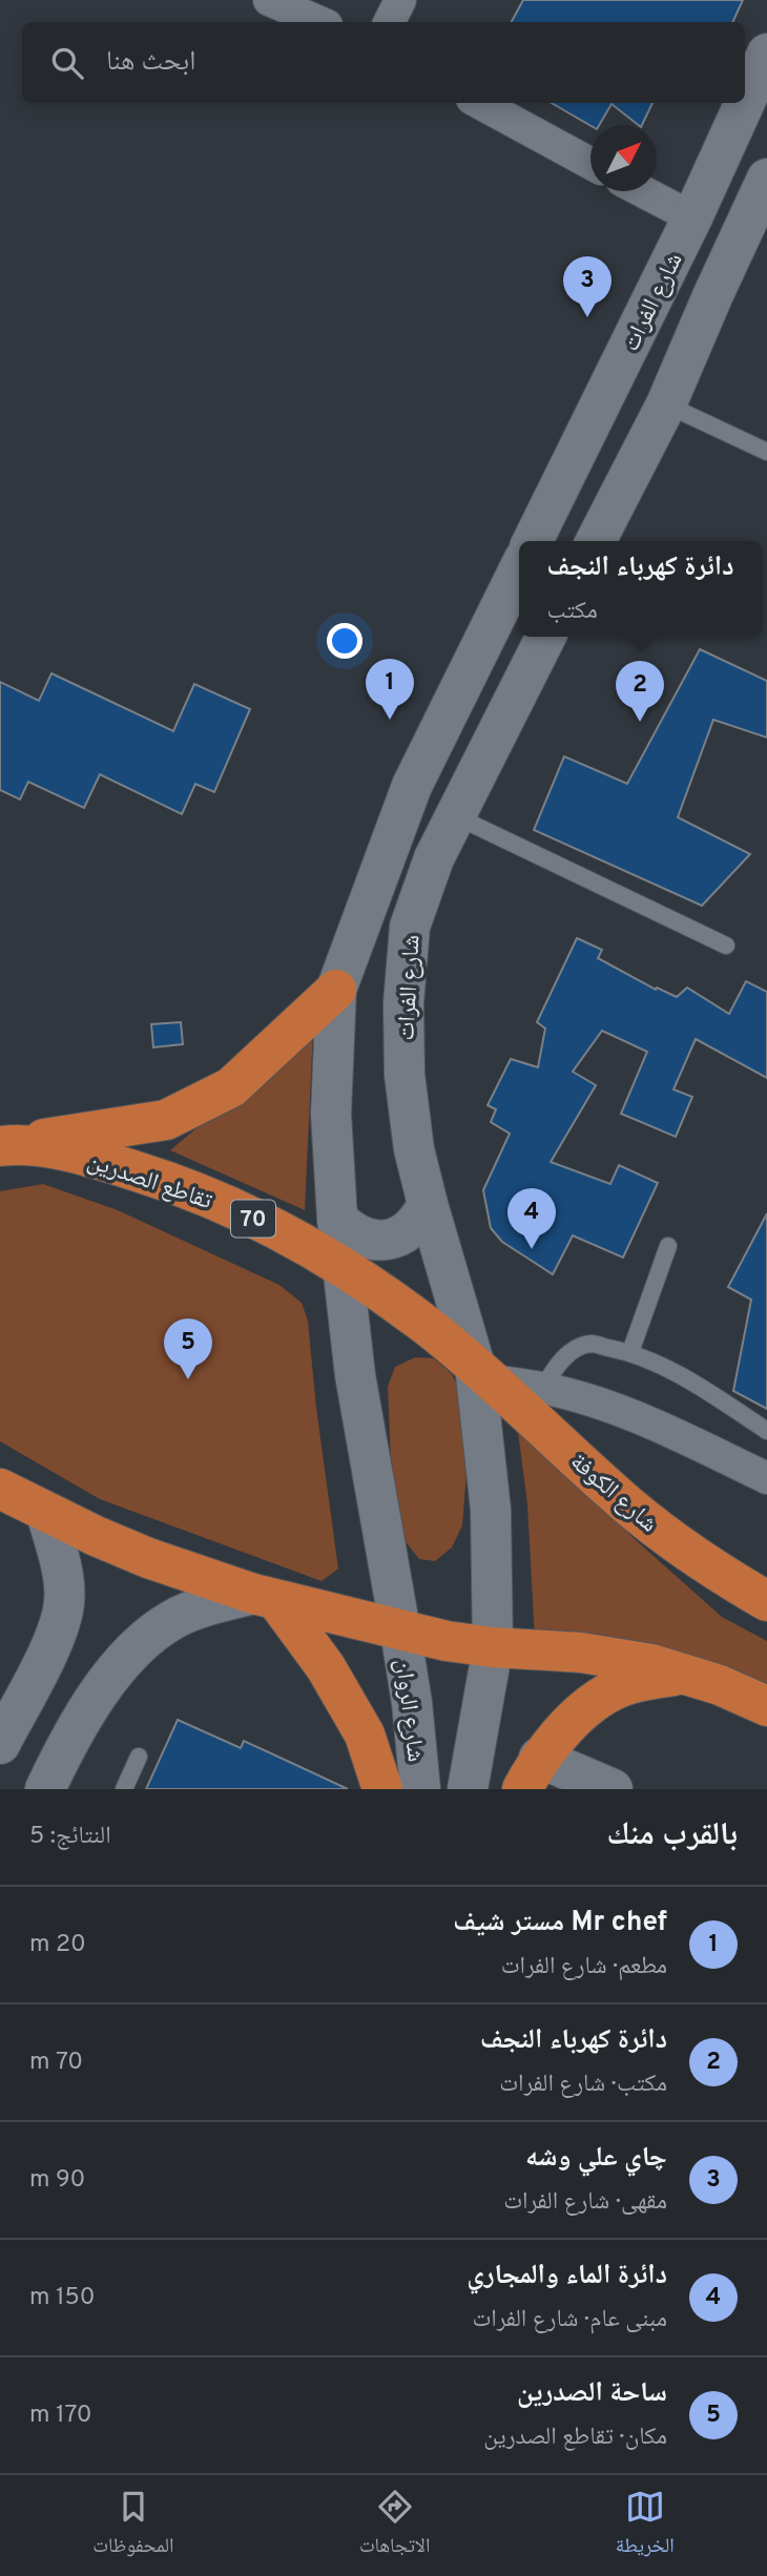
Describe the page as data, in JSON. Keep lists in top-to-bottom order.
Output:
{
  "streets": {
    "highway": ["تقاطع الصدرين", "70", "شارع الكوفة"],
    "main road": ["شارع الفرات", "شارع الروان"]
  },
  "crossings": [
    ["شارع الفرات", "تقاطع الصدرين"],
    ["شارع الفرات", "شارع الكوفة"],
    ["تقاطع الصدرين", "شارع الكوفة"],
    ["تقاطع الصدرين", "شارع الروان"]
  ],
  "north": "top right",
  "page": {
    "search": "ابحث هنا",
    "pins": [
      "3",
      "1",
      "2",
      "4",
      "5"
    ],
    "popup": ["دائرة كهرباء النجف", "مكتب"],
    "heading": ["بالقرب منك", "النتائج: 5"],
    "list": [
      {
        "mark": "1",
        "name": "Mr chef مستر شيف",
        "note": "مطعم · شارع الفرات",
        "value": "20 m"
      },
      {
        "mark": "2",
        "name": "دائرة كهرباء النجف",
        "note": "مكتب · شارع الفرات",
        "value": "70 m"
      },
      {
        "mark": "3",
        "name": "چاي علي وشه",
        "note": "مقهى · شارع الفرات",
        "value": "90 m"
      },
      {
        "mark": "4",
        "name": "دائرة الماء والمجاري",
        "note": "مبنى عام · شارع الفرات",
        "value": "150 m"
      },
      {
        "mark": "5",
        "name": "ساحة الصدرين",
        "note": "مكان · تقاطع الصدرين",
        "value": "170 m"
      }
    ],
    "nav": ["الخريطة", "الاتجاهات", "المحفوظات"]
  }
}
